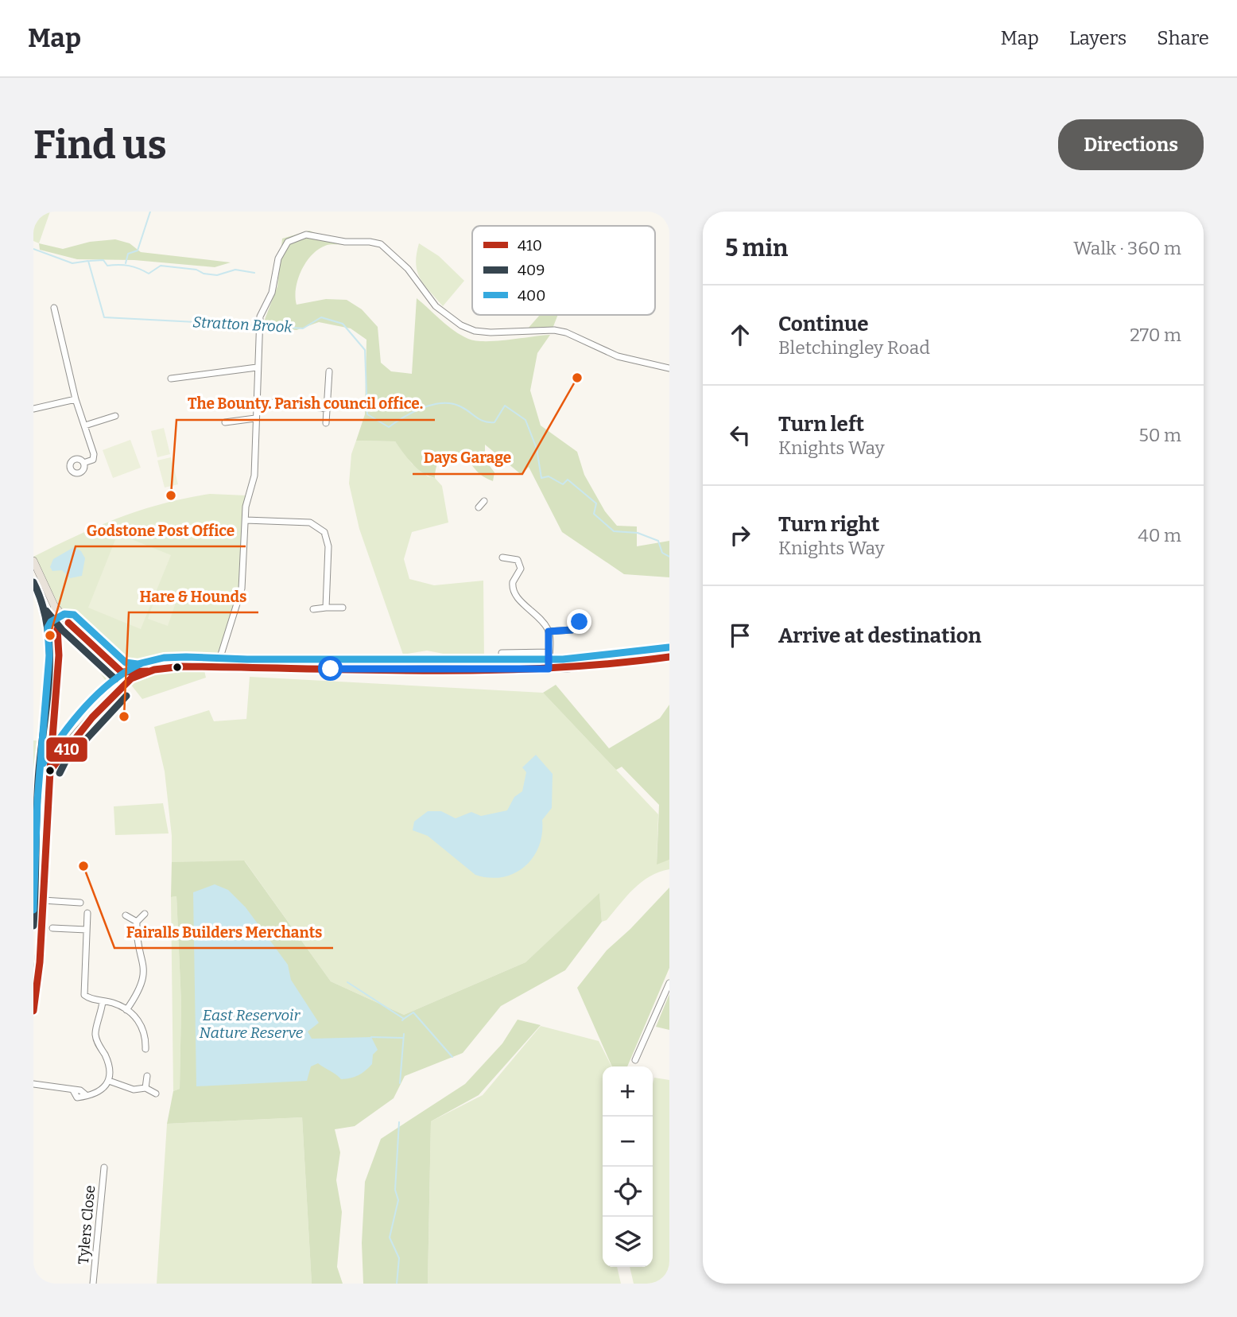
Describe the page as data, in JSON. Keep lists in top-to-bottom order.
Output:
{
  "streets": {
    "street": ["Tylers Close"]
  },
  "water": ["Stratton Brook", "East Reservoir Nature Reserve"],
  "places": [
    "Days Garage",
    "The Bounty. Parish council office.",
    "Godstone Post Office",
    "Hare & Hounds",
    "Fairalls Builders Merchants"
  ],
  "lines": ["transit line 409", "transit line 400", "transit line 410"],
  "legend": ["410", "409", "400"],
  "page": {
    "header": "Map",
    "nav": ["Map", "Layers", "Share"],
    "buttons": "Directions",
    "title": "Find us",
    "heading": ["5 min", "Walk · 360 m"],
    "list": [
      ["Continue", "Bletchingley Road", "270 m"],
      ["Turn left", "Knights Way", "50 m"],
      ["Turn right", "Knights Way", "40 m"],
      "Arrive at destination"
    ],
    "map_buttons": ["+", "−"]
  }
}
